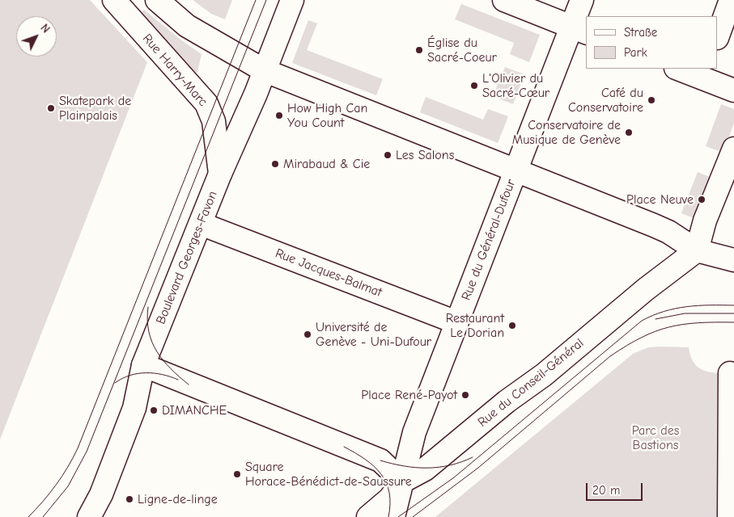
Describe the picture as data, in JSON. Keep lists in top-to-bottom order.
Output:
{
  "streets": {
    "street": [
      "Rue Harry-Marc",
      "Rue du Général-Dufour",
      "Boulevard Georges-Favon",
      "Rue Jacques-Balmat",
      "Rue du Conseil-Général"
    ]
  },
  "crossings": [
    ["Rue Harry-Marc", "Boulevard Georges-Favon"],
    ["Rue du Général-Dufour", "Rue Jacques-Balmat"],
    ["Rue du Général-Dufour", "Rue du Conseil-Général"],
    ["Boulevard Georges-Favon", "Rue Jacques-Balmat"]
  ],
  "parks": ["Parc des Bastions"],
  "places": [
    "Église du Sacré-Coeur",
    "L'Olivier du Sacré-Cœur",
    "Café du Conservatoire",
    "Skatepark de Plainpalais",
    "How High Can You Count",
    "Conservatoire de Musique de Genève",
    "Les Salons",
    "Mirabaud & Cie",
    "Place Neuve",
    "Restaurant Le Dorian",
    "Université de Genève - Uni-Dufour",
    "Place René-Payot",
    "DIMANCHE",
    "Square Horace-Bénédict-de-Saussure",
    "Ligne-de-linge"
  ],
  "legend": ["Straße", "Park"],
  "scale_bar": "20 m",
  "north": "top right"
}
